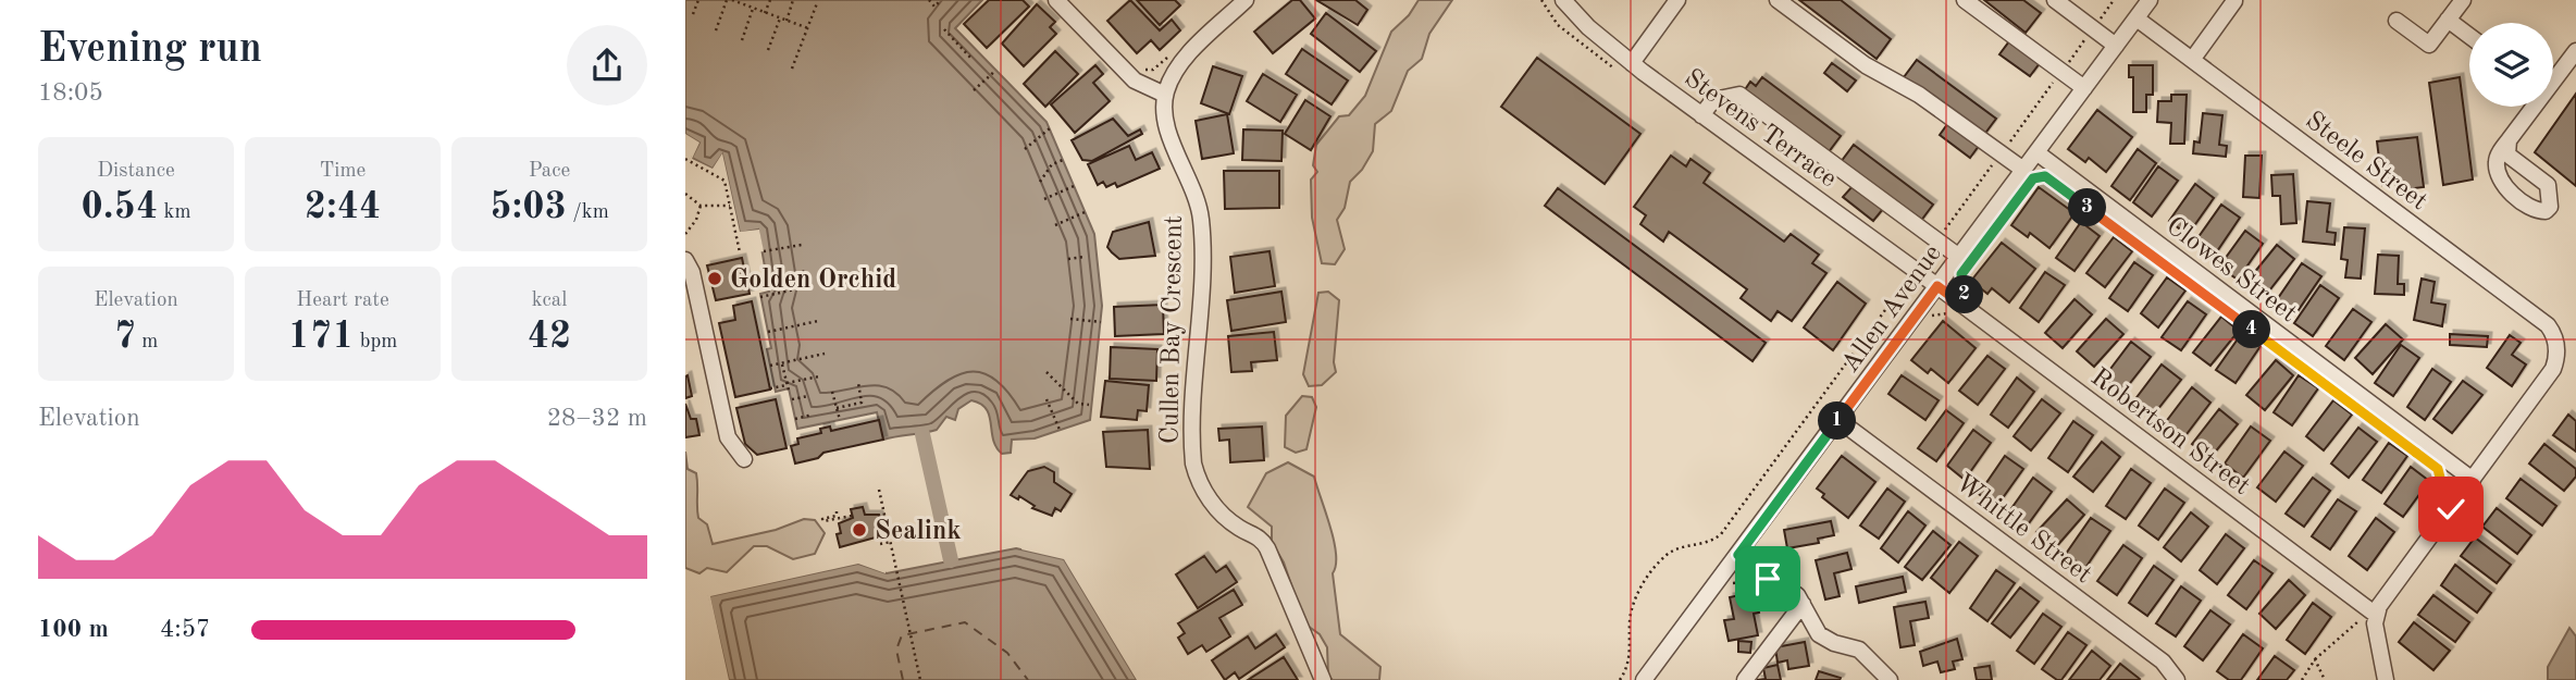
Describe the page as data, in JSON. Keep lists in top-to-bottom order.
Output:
{
  "streets": {
    "street": [
      "Stevens Terrace",
      "Steele Street",
      "Clowes Street",
      "Allen Avenue",
      "Cullen Bay Crescent",
      "Robertson Street",
      "Whittle Street"
    ]
  },
  "crossings": [
    ["Stevens Terrace", "Allen Avenue"],
    ["Stevens Terrace", "Robertson Street"],
    ["Steele Street", "Clowes Street"],
    ["Steele Street", "Allen Avenue"],
    ["Clowes Street", "Allen Avenue"],
    ["Allen Avenue", "Robertson Street"],
    ["Allen Avenue", "Whittle Street"]
  ],
  "places": ["Golden Orchid", "Sealink"],
  "page": {
    "heading": ["Evening run", "18:05"],
    "stats": [
      ["Distance", "0.54 km"],
      ["Time", "2:44"],
      ["Pace", "5:03 /km"],
      ["Elevation", "7 m"],
      ["Heart rate", "171 bpm"],
      ["kcal", "42"]
    ],
    "pins": [
      "3",
      "2",
      "4",
      "1"
    ],
    "chart": ["Elevation", "28–32 m"],
    "list": [
      {
        "name": "100 m",
        "note": "4:57"
      }
    ]
  }
}
